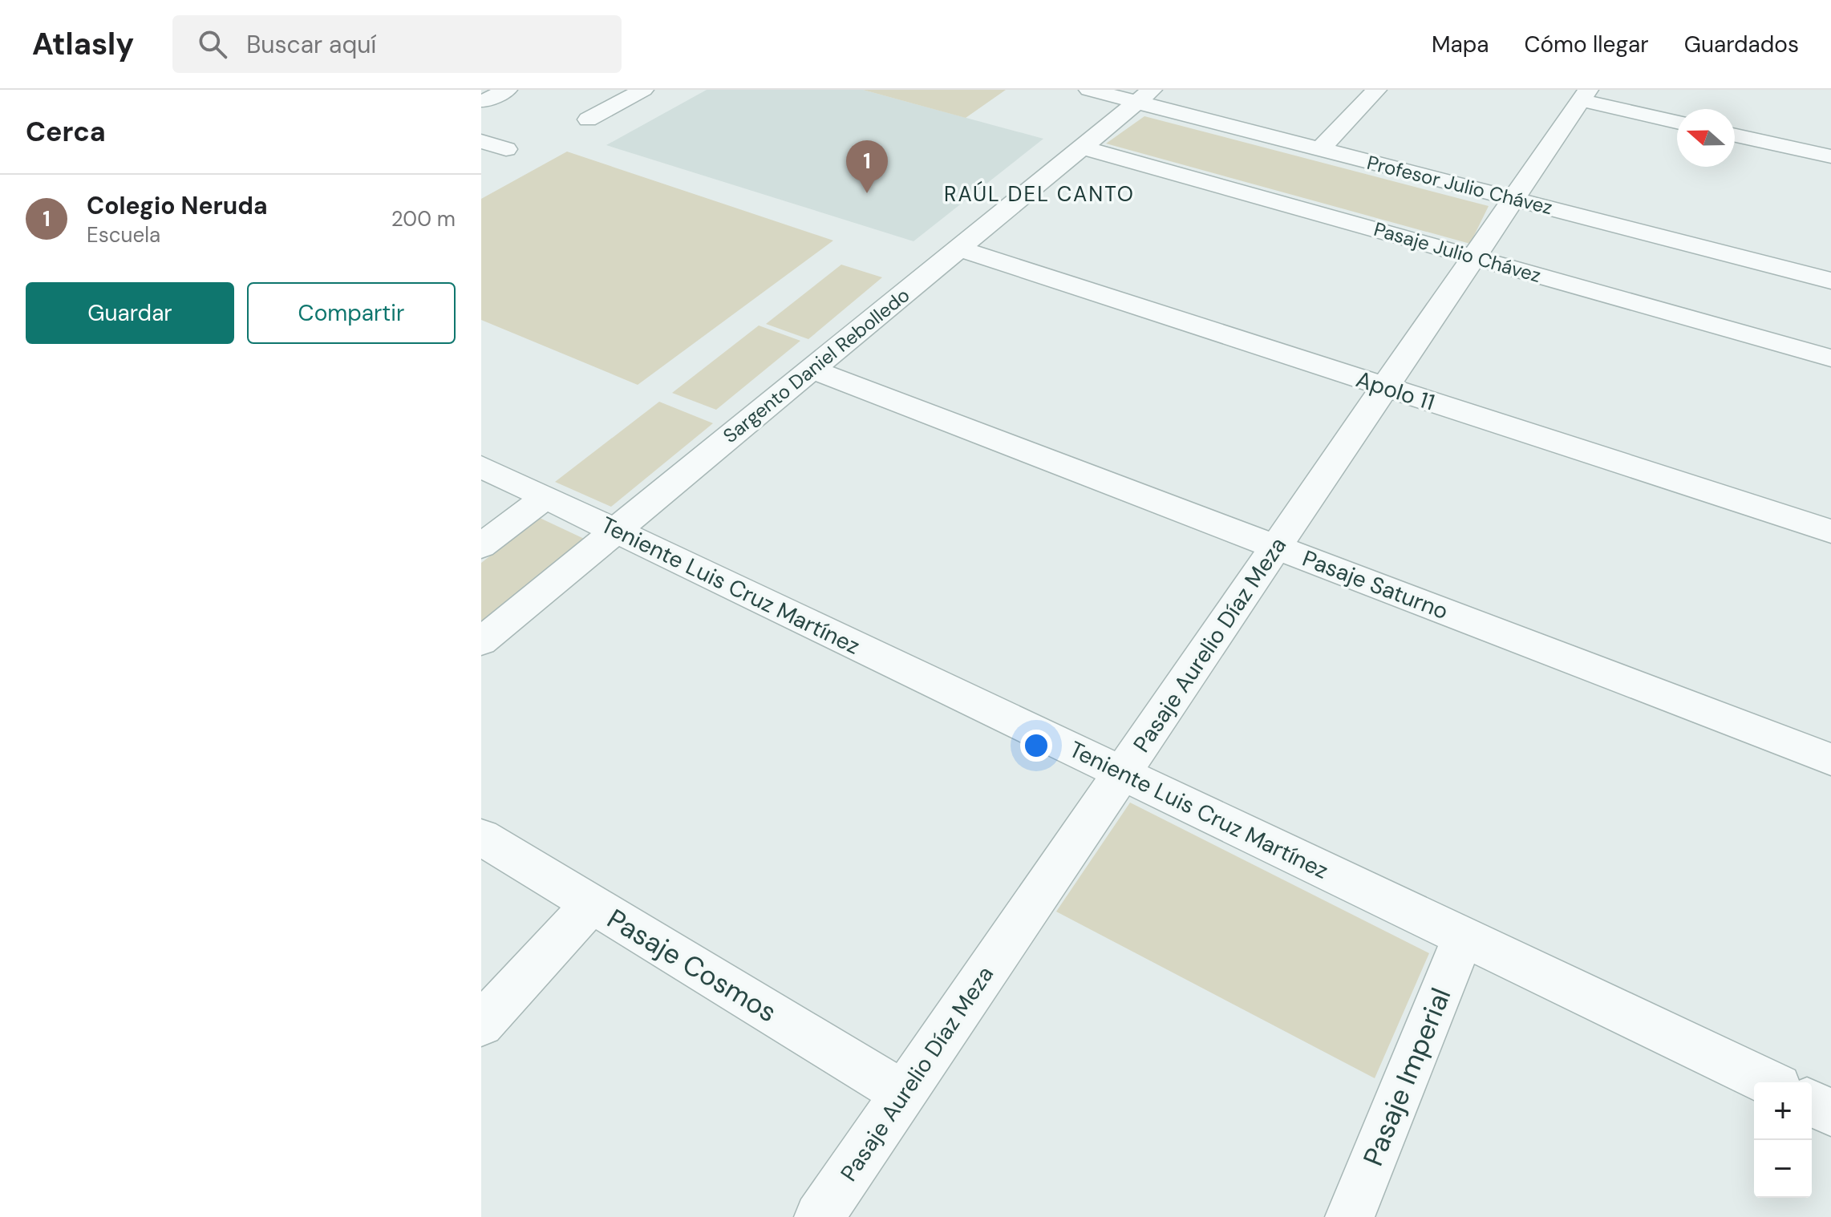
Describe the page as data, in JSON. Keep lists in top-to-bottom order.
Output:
{
  "streets": {
    "street": [
      "Profesor Julio Chávez",
      "Pasaje Julio Chávez",
      "Sargento Daniel Rebolledo",
      "Apolo 11",
      "Pasaje Saturno",
      "Teniente Luis Cruz Martínez",
      "Pasaje Aurelio Díaz Meza",
      "Pasaje Cosmos",
      "Pasaje Imperial"
    ]
  },
  "crossings": [
    ["Profesor Julio Chávez", "Sargento Daniel Rebolledo"],
    ["Profesor Julio Chávez", "Pasaje Aurelio Díaz Meza"],
    ["Pasaje Julio Chávez", "Sargento Daniel Rebolledo"],
    ["Pasaje Julio Chávez", "Pasaje Aurelio Díaz Meza"],
    ["Sargento Daniel Rebolledo", "Apolo 11"],
    ["Sargento Daniel Rebolledo", "Pasaje Saturno"],
    ["Sargento Daniel Rebolledo", "Teniente Luis Cruz Martínez"],
    ["Apolo 11", "Pasaje Aurelio Díaz Meza"],
    ["Pasaje Saturno", "Pasaje Aurelio Díaz Meza"],
    ["Teniente Luis Cruz Martínez", "Pasaje Aurelio Díaz Meza"],
    ["Teniente Luis Cruz Martínez", "Pasaje Imperial"],
    ["Pasaje Aurelio Díaz Meza", "Pasaje Cosmos"]
  ],
  "districts": ["RAÚL DEL CANTO"],
  "north": "left",
  "page": {
    "header": "Atlasly",
    "search": "Buscar aquí",
    "nav": ["Mapa", "Cómo llegar", "Guardados"],
    "heading": "Cerca",
    "pins": "1",
    "list": [
      {
        "mark": "1",
        "name": "Colegio Neruda",
        "note": "Escuela",
        "value": "200 m"
      }
    ],
    "buttons": ["Guardar", "Compartir"],
    "map_buttons": ["+", "−"]
  }
}
